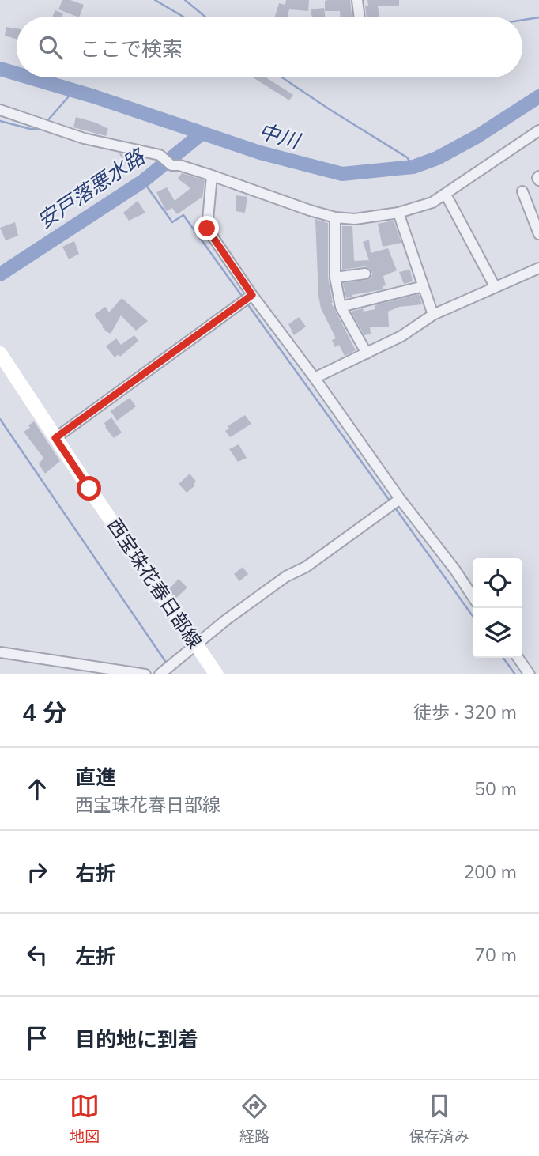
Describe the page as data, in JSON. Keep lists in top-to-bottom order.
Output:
{
  "streets": {
    "main road": ["西宝珠花春日部線"]
  },
  "water": ["中川", "安戸落悪水路"],
  "page": {
    "search": "ここで検索",
    "heading": ["4 分", "徒歩 · 320 m"],
    "list": [
      ["直進", "西宝珠花春日部線", "50 m"],
      ["右折", "200 m"],
      ["左折", "70 m"],
      "目的地に到着"
    ],
    "nav": ["地図", "経路", "保存済み"]
  }
}
